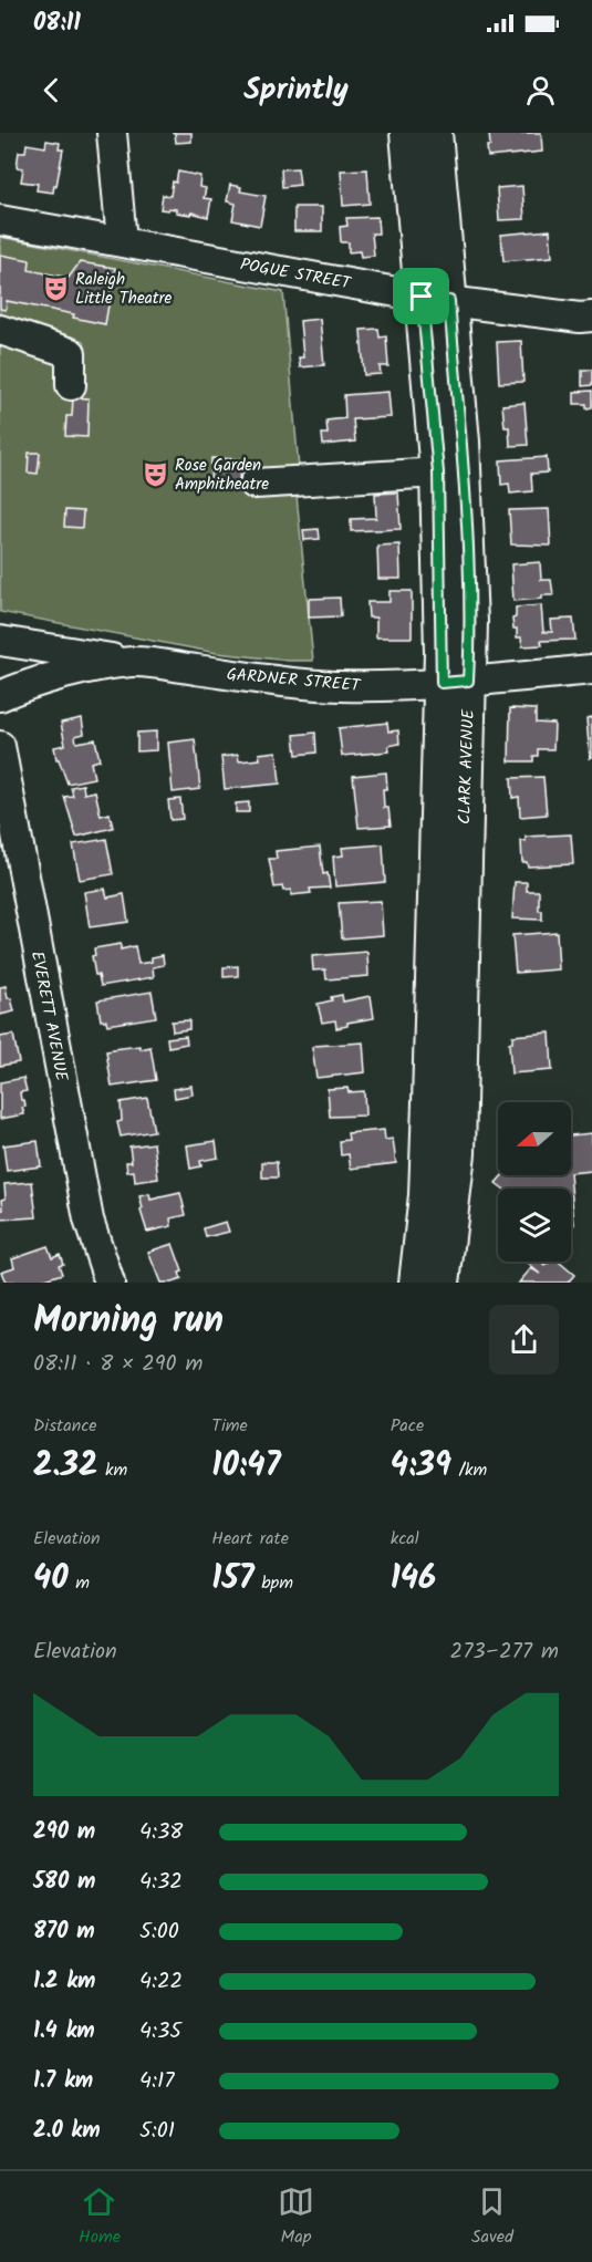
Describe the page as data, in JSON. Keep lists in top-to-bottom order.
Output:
{
  "streets": {
    "main road": ["CLARK AVENUE"],
    "street": ["POGUE STREET", "GARDNER STREET", "EVERETT AVENUE"]
  },
  "crossings": [
    ["POGUE STREET", "CLARK AVENUE"],
    ["GARDNER STREET", "CLARK AVENUE"]
  ],
  "places": {
    "theatre": ["Raleigh Little Theatre", "Rose Garden Amphitheatre"]
  },
  "north": "left",
  "page": {
    "status": "08:11",
    "header": "Sprintly",
    "heading": ["Morning run", "08:11 · 8 × 290 m"],
    "stats": [
      ["Distance", "2.32 km"],
      ["Time", "10:47"],
      ["Pace", "4:39 /km"],
      ["Elevation", "40 m"],
      ["Heart rate", "157 bpm"],
      ["kcal", "146"]
    ],
    "chart": ["Elevation", "273–277 m"],
    "list": [
      {
        "name": "290 m",
        "note": "4:38"
      },
      {
        "name": "580 m",
        "note": "4:32"
      },
      {
        "name": "870 m",
        "note": "5:00"
      },
      {
        "name": "1.2 km",
        "note": "4:22"
      },
      {
        "name": "1.4 km",
        "note": "4:35"
      },
      {
        "name": "1.7 km",
        "note": "4:17"
      },
      {
        "name": "2.0 km",
        "note": "5:01"
      }
    ],
    "tabs": ["Home", "Map", "Saved"]
  }
}
